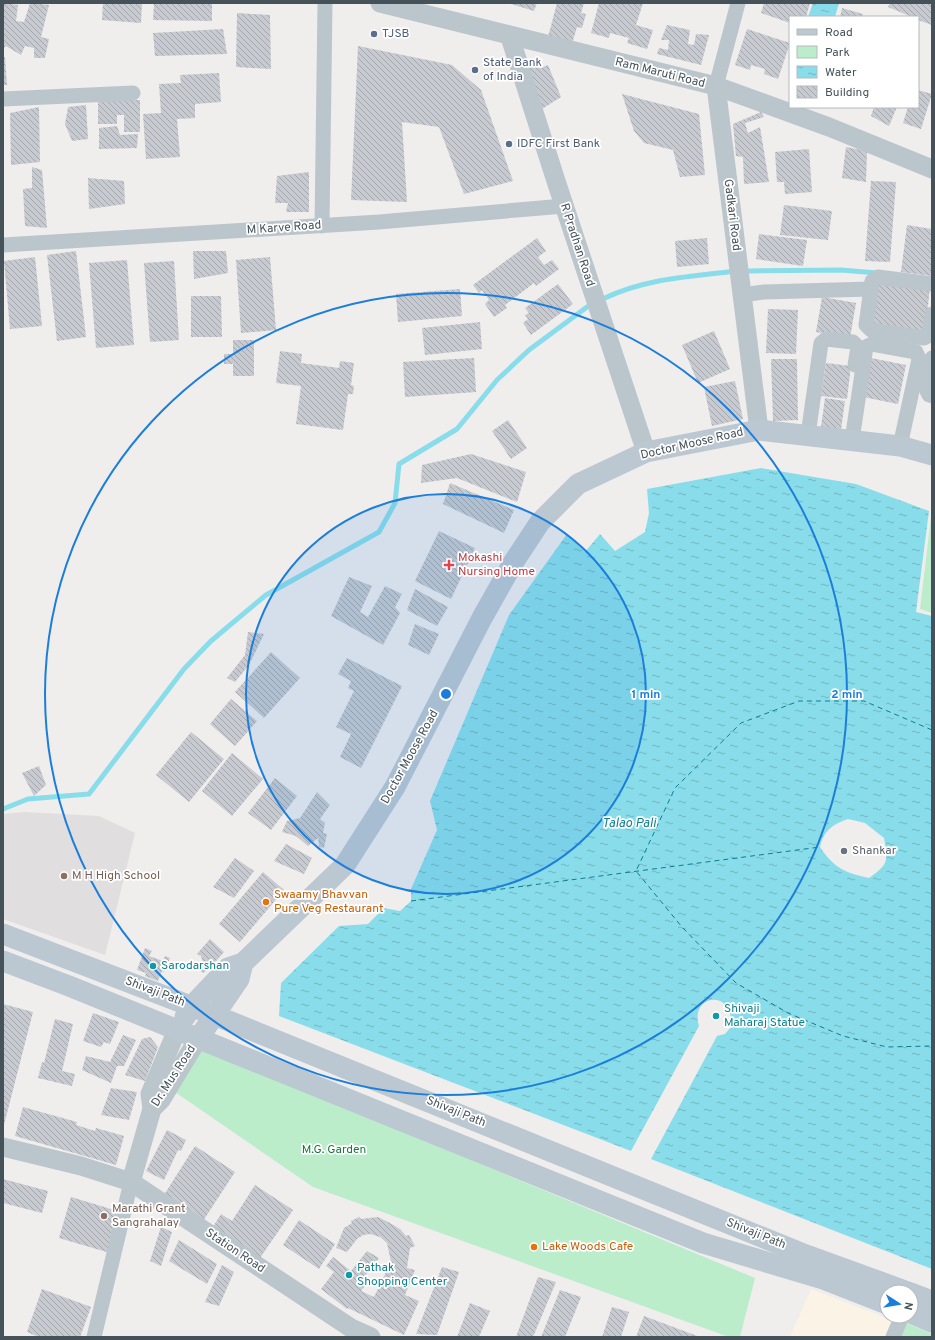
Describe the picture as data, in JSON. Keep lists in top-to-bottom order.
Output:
{
  "streets": {
    "main road": ["Doctor Moose Road", "Shivaji Path"],
    "street": [
      "Ram Maruti Road",
      "Gadkari Road",
      "M Karve Road",
      "R Pradhan Road",
      "Dr. Mus Road",
      "Station Road"
    ]
  },
  "crossings": [
    ["Ram Maruti Road", "Gadkari Road"],
    ["Ram Maruti Road", "R Pradhan Road"],
    ["Gadkari Road", "Doctor Moose Road"],
    ["M Karve Road", "R Pradhan Road"],
    ["R Pradhan Road", "Doctor Moose Road"],
    ["Doctor Moose Road", "Shivaji Path"],
    ["Doctor Moose Road", "Dr. Mus Road"],
    ["Shivaji Path", "Dr. Mus Road"],
    ["Dr. Mus Road", "Station Road"]
  ],
  "water": ["Talao Pali"],
  "parks": ["M.G. Garden"],
  "places": {
    "other": [
      "TJSB",
      "State Bank of India",
      "IDFC First Bank",
      "Shankar",
      "M H High School",
      "Swaamy Bhavvan Pure Veg Restaurant",
      "Sarodarshan",
      "Shivaji Maharaj Statue",
      "Marathi Grant Sangrahalay",
      "Lake Woods Cafe",
      "Pathak Shopping Center"
    ],
    "health": ["Mokashi Nursing Home"]
  },
  "legend": [
    "Road",
    "Park",
    "Water",
    "Building"
  ],
  "north": "right",
  "rings": ["1 min", "2 min"]
}
